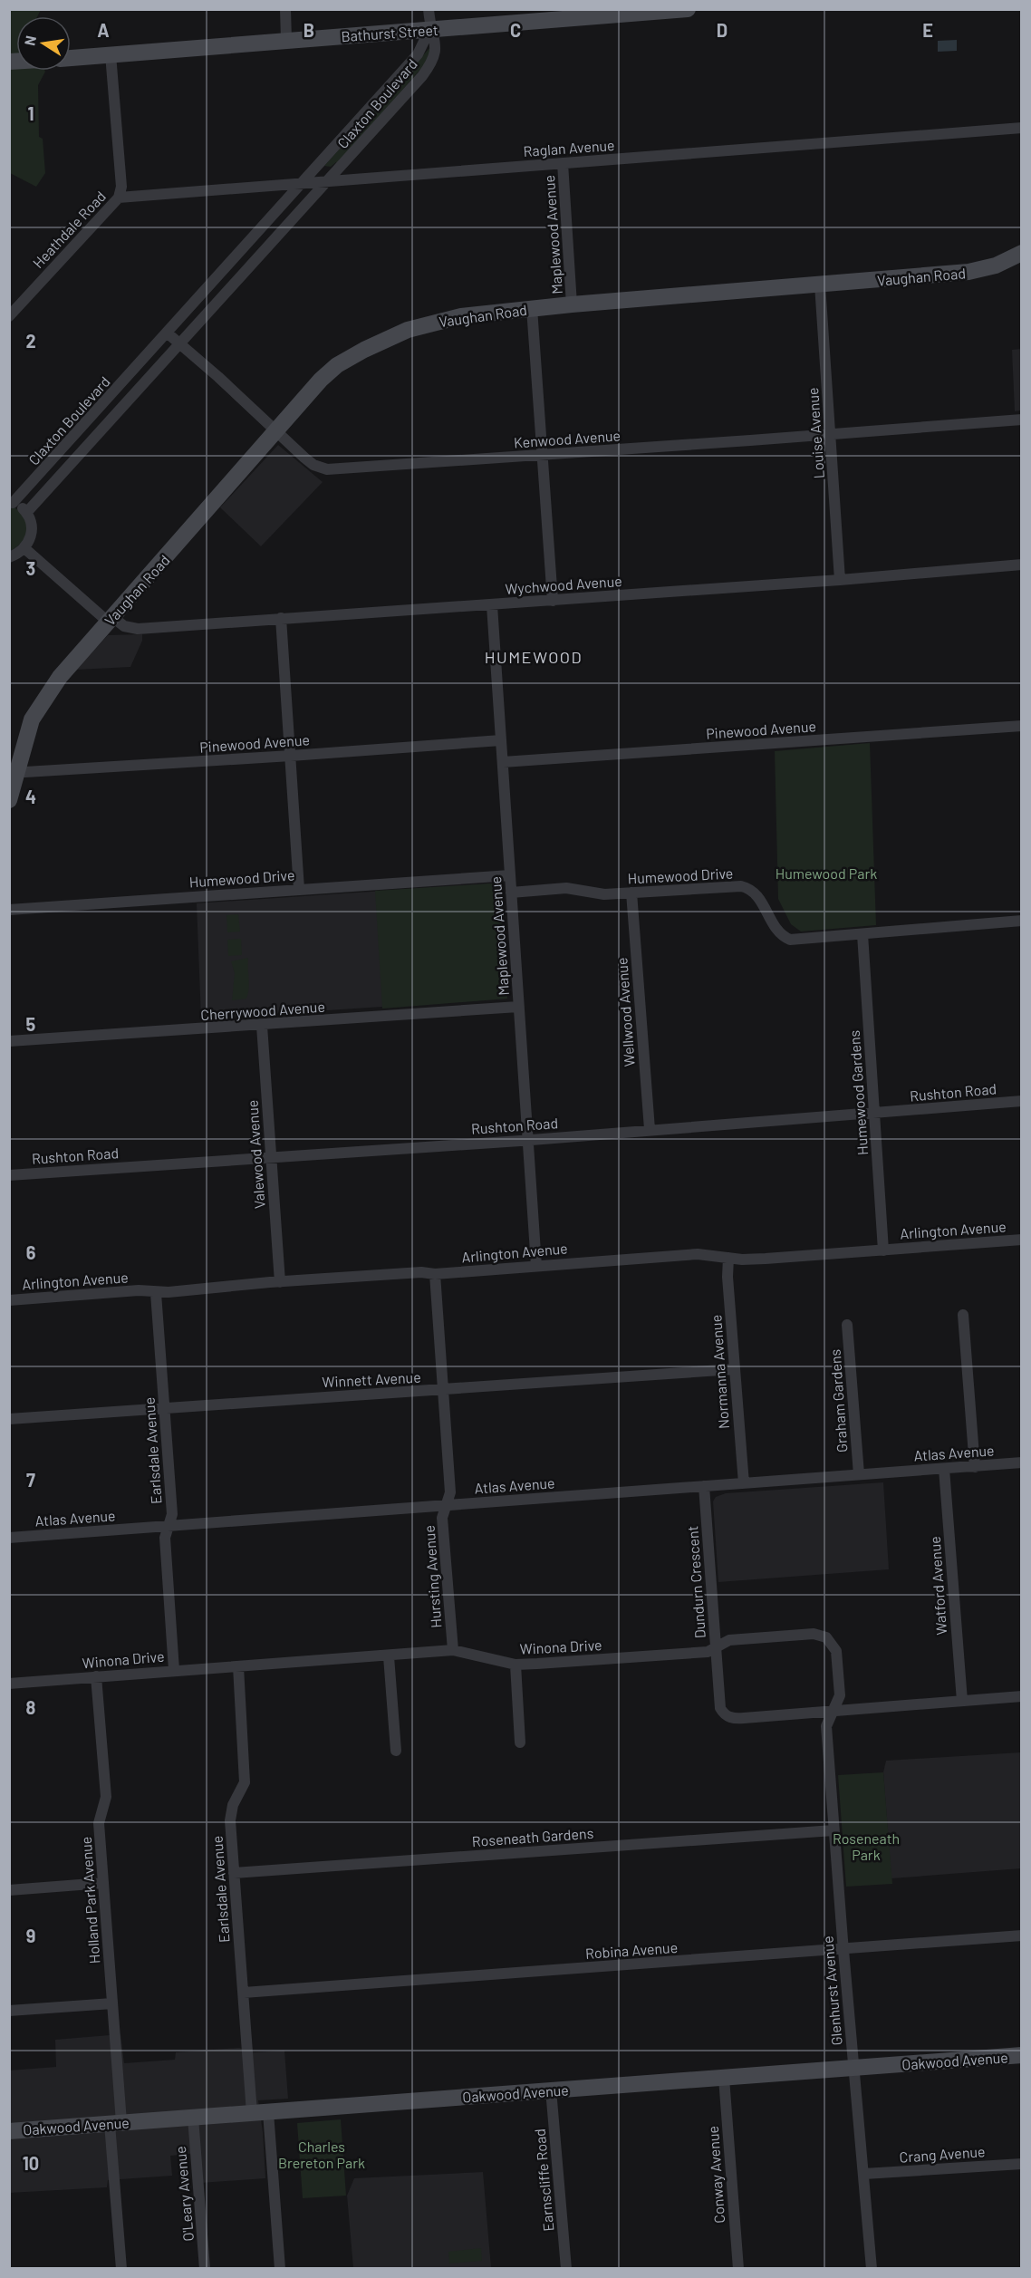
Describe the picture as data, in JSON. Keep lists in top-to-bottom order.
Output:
{
  "streets": {
    "street": [
      "Bathurst Street",
      "Claxton Boulevard",
      "Raglan Avenue",
      "Heathdale Road",
      "Maplewood Avenue",
      "Vaughan Road",
      "Louise Avenue",
      "Kenwood Avenue",
      "Wychwood Avenue",
      "Pinewood Avenue",
      "Humewood Drive",
      "Cherrywood Avenue",
      "Wellwood Avenue",
      "Rushton Road",
      "Humewood Gardens",
      "Valewood Avenue",
      "Arlington Avenue",
      "Normanna Avenue",
      "Winnett Avenue",
      "Graham Gardens",
      "Earlsdale Avenue",
      "Atlas Avenue",
      "Hursting Avenue",
      "Dundurn Crescent",
      "Watford Avenue",
      "Winona Drive",
      "Roseneath Gardens",
      "Holland Park Avenue",
      "Robina Avenue",
      "Glenhurst Avenue",
      "Oakwood Avenue",
      "Crang Avenue",
      "Conway Avenue",
      "Earnscliffe Road",
      "O'Leary Avenue"
    ]
  },
  "crossings": [
    ["Bathurst Street", "Claxton Boulevard"],
    ["Bathurst Street", "Heathdale Road"],
    ["Claxton Boulevard", "Raglan Avenue"],
    ["Claxton Boulevard", "Kenwood Avenue"],
    ["Raglan Avenue", "Heathdale Road"],
    ["Raglan Avenue", "Maplewood Avenue"],
    ["Maplewood Avenue", "Vaughan Road"],
    ["Maplewood Avenue", "Kenwood Avenue"],
    ["Maplewood Avenue", "Wychwood Avenue"],
    ["Maplewood Avenue", "Pinewood Avenue"],
    ["Maplewood Avenue", "Humewood Drive"],
    ["Maplewood Avenue", "Cherrywood Avenue"],
    ["Maplewood Avenue", "Rushton Road"],
    ["Maplewood Avenue", "Arlington Avenue"],
    ["Vaughan Road", "Louise Avenue"],
    ["Vaughan Road", "Kenwood Avenue"],
    ["Vaughan Road", "Wychwood Avenue"],
    ["Vaughan Road", "Pinewood Avenue"],
    ["Louise Avenue", "Kenwood Avenue"],
    ["Louise Avenue", "Wychwood Avenue"],
    ["Humewood Drive", "Wellwood Avenue"],
    ["Humewood Drive", "Humewood Gardens"],
    ["Cherrywood Avenue", "Valewood Avenue"],
    ["Wellwood Avenue", "Rushton Road"],
    ["Rushton Road", "Humewood Gardens"],
    ["Rushton Road", "Valewood Avenue"],
    ["Humewood Gardens", "Arlington Avenue"],
    ["Valewood Avenue", "Arlington Avenue"],
    ["Arlington Avenue", "Normanna Avenue"],
    ["Arlington Avenue", "Earlsdale Avenue"],
    ["Arlington Avenue", "Hursting Avenue"],
    ["Normanna Avenue", "Winnett Avenue"],
    ["Normanna Avenue", "Atlas Avenue"],
    ["Winnett Avenue", "Earlsdale Avenue"],
    ["Winnett Avenue", "Hursting Avenue"],
    ["Graham Gardens", "Atlas Avenue"],
    ["Earlsdale Avenue", "Atlas Avenue"],
    ["Earlsdale Avenue", "Winona Drive"],
    ["Earlsdale Avenue", "Roseneath Gardens"],
    ["Earlsdale Avenue", "Robina Avenue"],
    ["Earlsdale Avenue", "Oakwood Avenue"],
    ["Atlas Avenue", "Hursting Avenue"],
    ["Atlas Avenue", "Dundurn Crescent"],
    ["Atlas Avenue", "Watford Avenue"],
    ["Hursting Avenue", "Winona Drive"],
    ["Dundurn Crescent", "Winona Drive"],
    ["Dundurn Crescent", "Glenhurst Avenue"],
    ["Winona Drive", "Holland Park Avenue"],
    ["Roseneath Gardens", "Glenhurst Avenue"],
    ["Holland Park Avenue", "Oakwood Avenue"],
    ["Robina Avenue", "Glenhurst Avenue"],
    ["Glenhurst Avenue", "Oakwood Avenue"],
    ["Glenhurst Avenue", "Crang Avenue"],
    ["Oakwood Avenue", "Conway Avenue"],
    ["Oakwood Avenue", "Earnscliffe Road"],
    ["Oakwood Avenue", "O'Leary Avenue"]
  ],
  "districts": ["HUMEWOOD"],
  "parks": ["Humewood Park", "Roseneath Park", "Charles Brereton Park"],
  "north": "left",
  "grid": {
    "columns": [
      "A",
      "B",
      "C",
      "D",
      "E"
    ],
    "rows": [
      "1",
      "2",
      "3",
      "4",
      "5",
      "6",
      "7",
      "8",
      "9",
      "10"
    ]
  }
}
